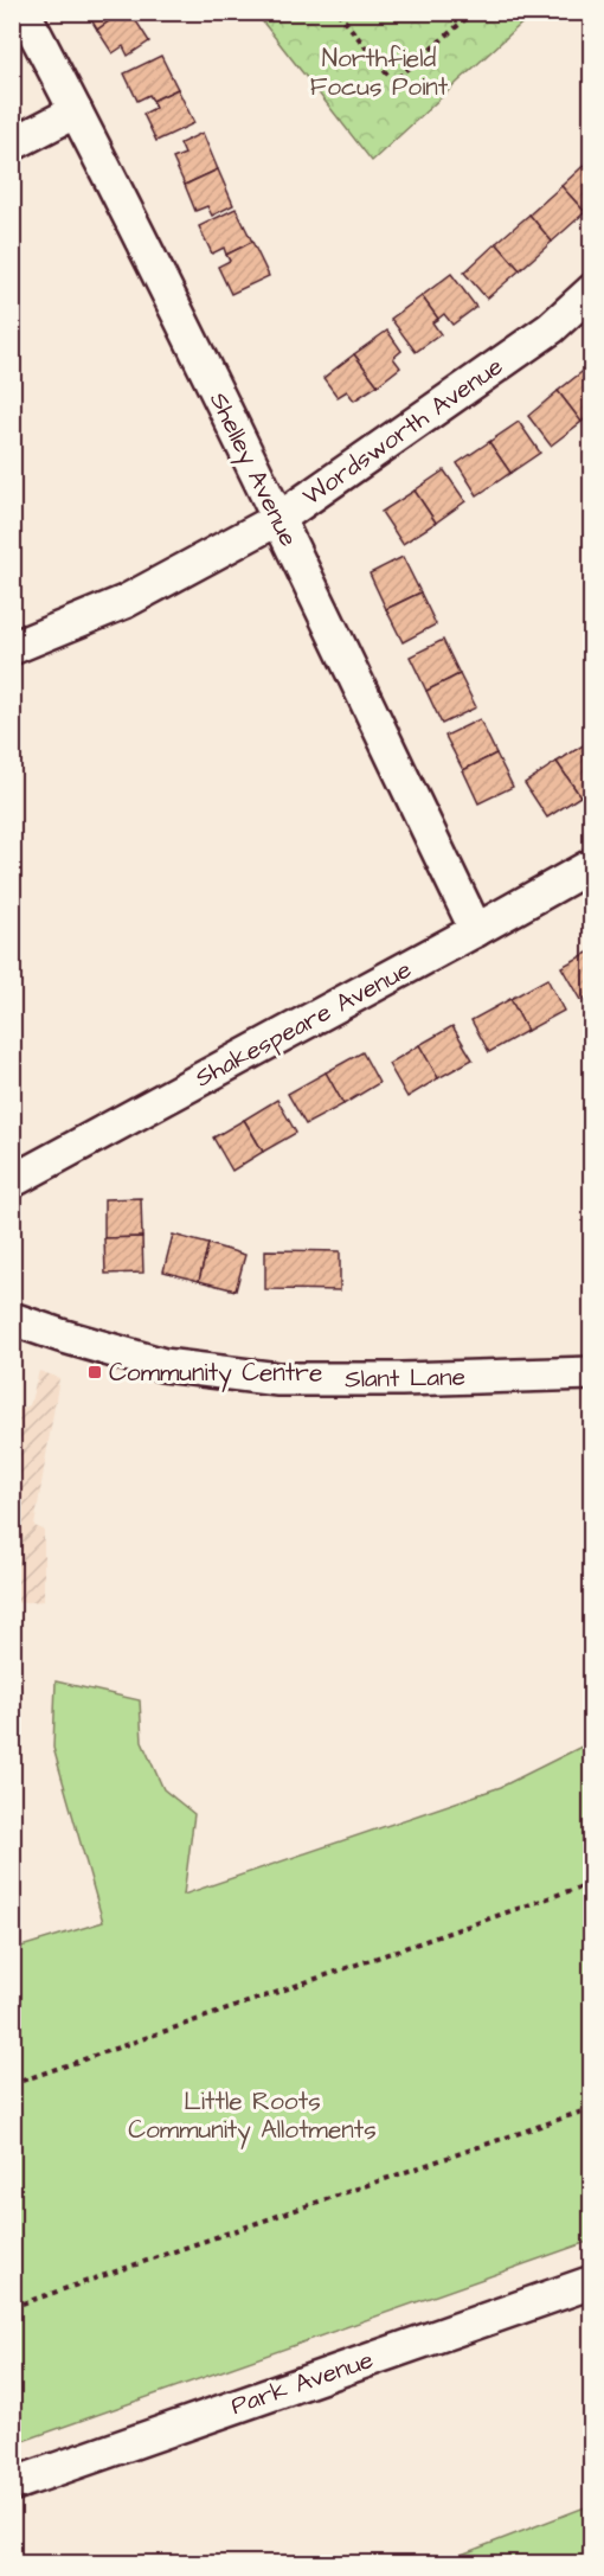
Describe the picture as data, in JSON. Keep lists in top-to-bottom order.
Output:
{
  "streets": {
    "street": [
      "Wordsworth Avenue",
      "Shelley Avenue",
      "Shakespeare Avenue",
      "Slant Lane",
      "Park Avenue"
    ]
  },
  "crossings": [
    ["Wordsworth Avenue", "Shelley Avenue"],
    ["Shelley Avenue", "Shakespeare Avenue"]
  ],
  "parks": ["Northfield Focus Point", "Little Roots Community Allotments"],
  "places": {
    "transit": ["Community Centre"]
  }
}
